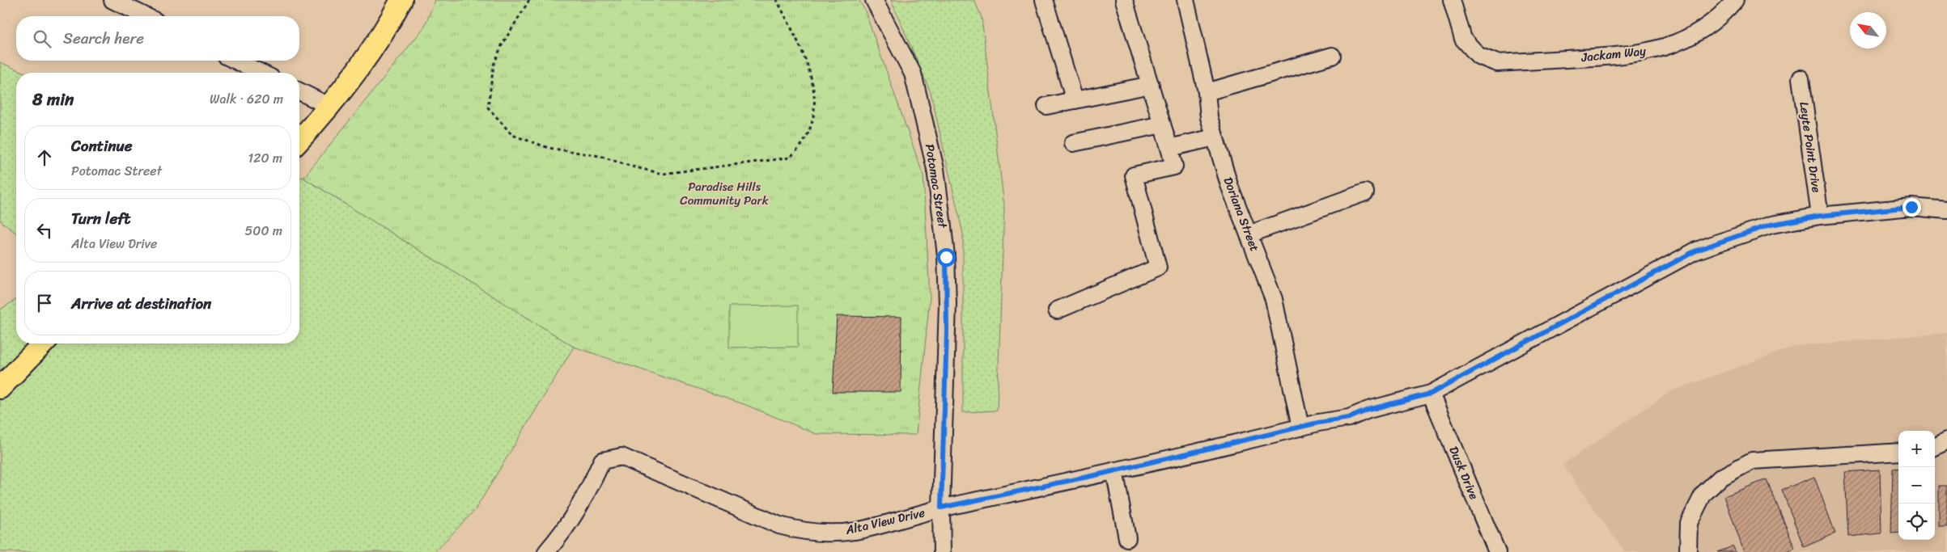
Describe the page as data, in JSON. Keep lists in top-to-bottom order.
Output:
{
  "streets": {
    "street": [
      "Jackam Way",
      "Leyte Point Drive",
      "Potomac Street",
      "Doriana Street",
      "Dusk Drive",
      "Alta View Drive"
    ]
  },
  "crossings": [
    ["Leyte Point Drive", "Alta View Drive"],
    ["Potomac Street", "Alta View Drive"],
    ["Doriana Street", "Alta View Drive"],
    ["Dusk Drive", "Alta View Drive"]
  ],
  "parks": ["Paradise Hills Community Park"],
  "north": "top left",
  "page": {
    "search": "Search here",
    "heading": ["8 min", "Walk · 620 m"],
    "list": [
      ["Continue", "Potomac Street", "120 m"],
      ["Turn left", "Alta View Drive", "500 m"],
      "Arrive at destination"
    ],
    "map_buttons": ["+", "−"]
  }
}
